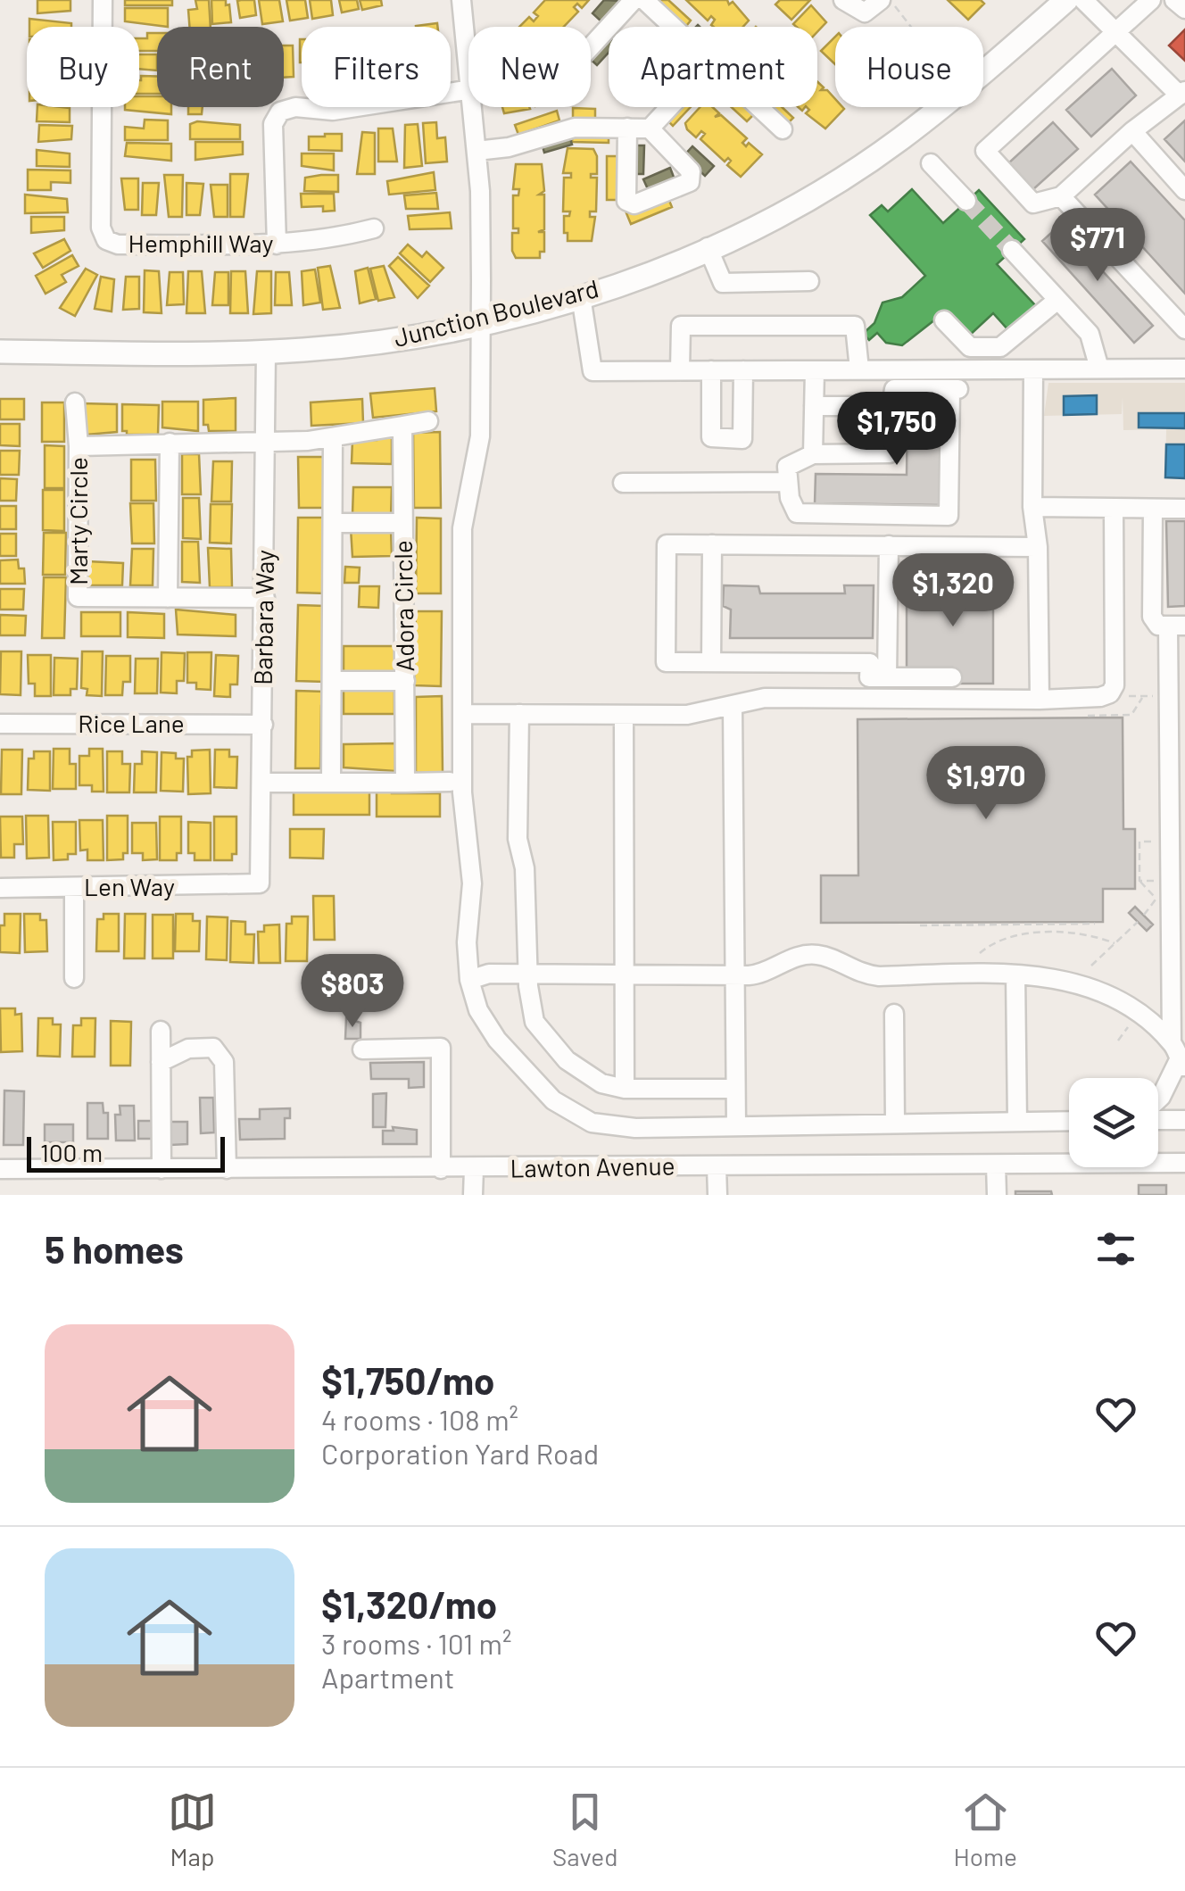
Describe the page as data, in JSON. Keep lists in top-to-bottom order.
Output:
{
  "streets": {
    "main road": ["Junction Boulevard"],
    "street": [
      "Hemphill Way",
      "Marty Circle",
      "Adora Circle",
      "Barbara Way",
      "Rice Lane",
      "Len Way",
      "Lawton Avenue"
    ]
  },
  "crossings": [
    ["Junction Boulevard", "Barbara Way"],
    ["Marty Circle", "Barbara Way"],
    ["Barbara Way", "Rice Lane"],
    ["Barbara Way", "Len Way"]
  ],
  "scale_bar": "100 m",
  "page": {
    "chip": [
      "Buy",
      "Rent",
      "Filters",
      "New",
      "Apartment",
      "House"
    ],
    "price": [
      "$771",
      "$1,750",
      "$1,320",
      "$1,970",
      "$803"
    ],
    "scale": "100 m",
    "heading": "5 homes",
    "list": [
      {
        "name": "$1,750/mo",
        "note": "4 rooms · 108 m² · Corporation Yard Road"
      },
      {
        "name": "$1,320/mo",
        "note": "3 rooms · 101 m² · Apartment"
      }
    ],
    "tabs": ["Map", "Saved", "Home"]
  }
}
